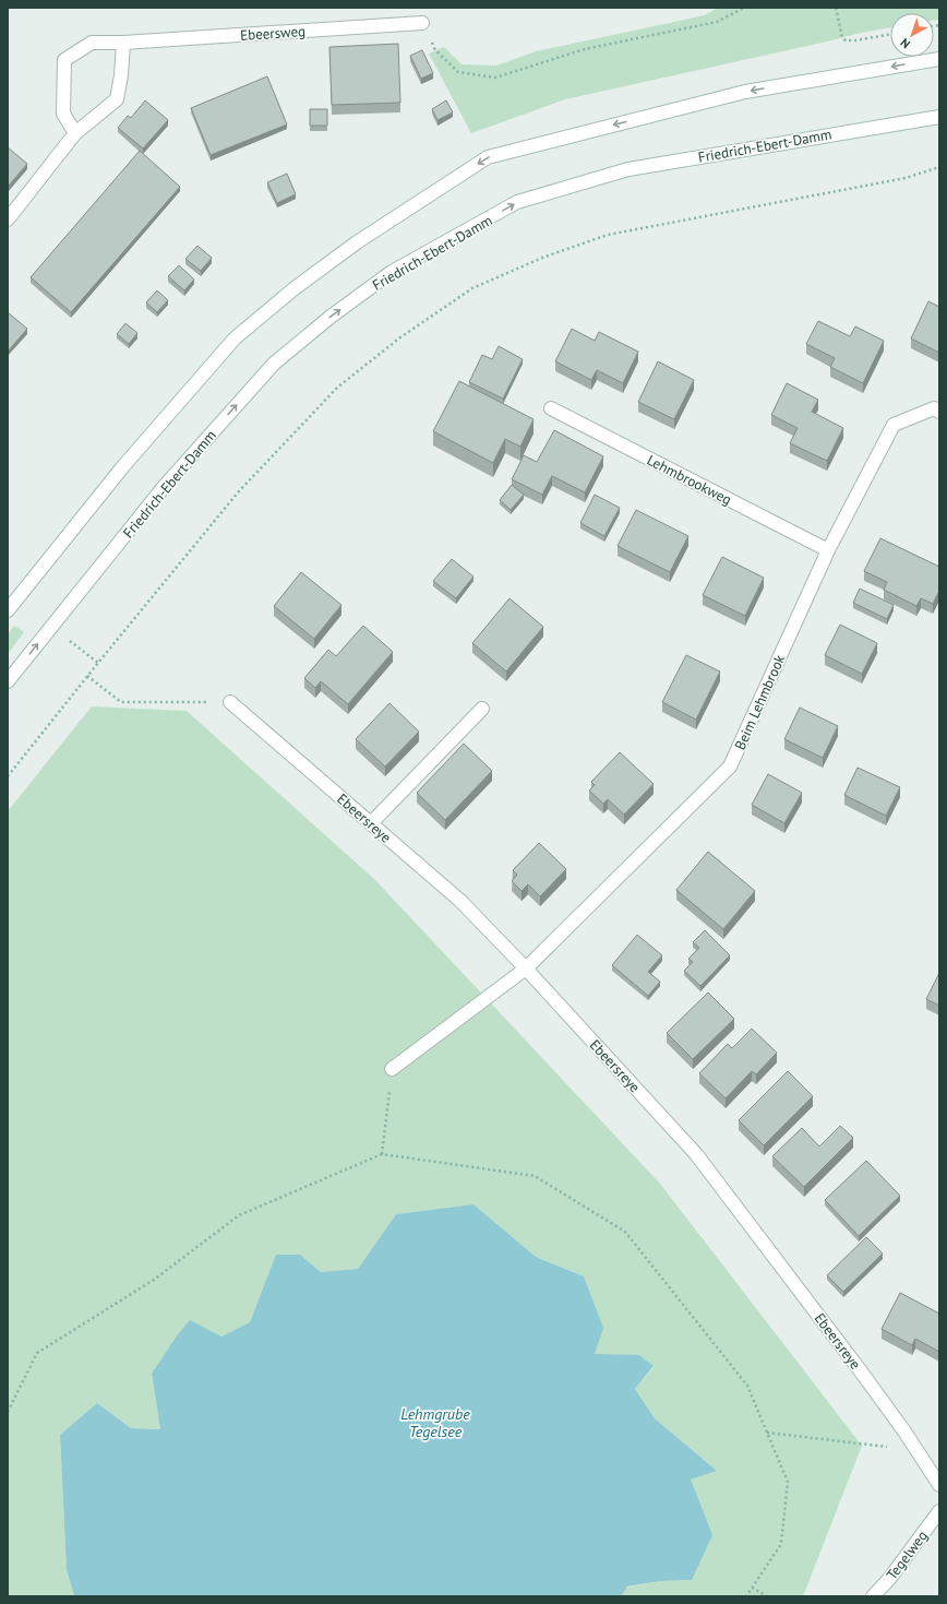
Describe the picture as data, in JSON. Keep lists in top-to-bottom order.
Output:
{
  "streets": {
    "street": [
      "Ebeersweg",
      "Friedrich-Ebert-Damm",
      "Lehmbrookweg",
      "Beim Lehmbrook",
      "Ebeersreye",
      "Tegelweg"
    ]
  },
  "crossings": [
    ["Lehmbrookweg", "Beim Lehmbrook"],
    ["Beim Lehmbrook", "Ebeersreye"]
  ],
  "water": ["Lehmgrube Tegelsee"],
  "north": "bottom left"
}
